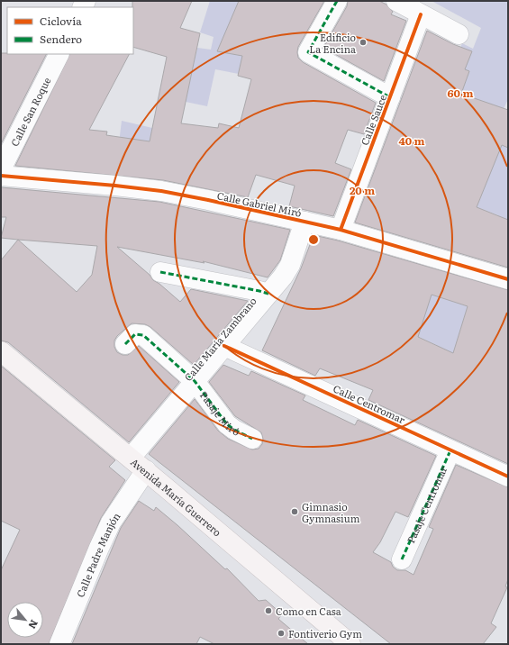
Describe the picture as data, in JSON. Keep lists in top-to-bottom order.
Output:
{
  "streets": {
    "main road": ["Avenida María Guerrero"],
    "street": [
      "Calle San Roque",
      "Calle Sauce",
      "Calle Gabriel Miró",
      "Calle María Zambrano",
      "Calle Centromar",
      "Pasaje Miró",
      "Pasaje Centromar",
      "Calle Padre Manjón"
    ]
  },
  "crossings": [
    ["Calle Sauce", "Calle Gabriel Miró"],
    ["Calle Gabriel Miró", "Calle María Zambrano"],
    ["Calle María Zambrano", "Calle Centromar"],
    ["Calle María Zambrano", "Pasaje Miró"],
    ["Calle María Zambrano", "Avenida María Guerrero"],
    ["Calle Centromar", "Pasaje Centromar"],
    ["Avenida María Guerrero", "Calle Padre Manjón"]
  ],
  "places": [
    "Edificio La Encina",
    "Gimnasio Gymnasium",
    "Como en Casa",
    "Fontiverio Gym"
  ],
  "legend": ["Ciclovía", "Sendero"],
  "north": "bottom right",
  "rings": ["60 m", "40 m", "20 m"]
}
